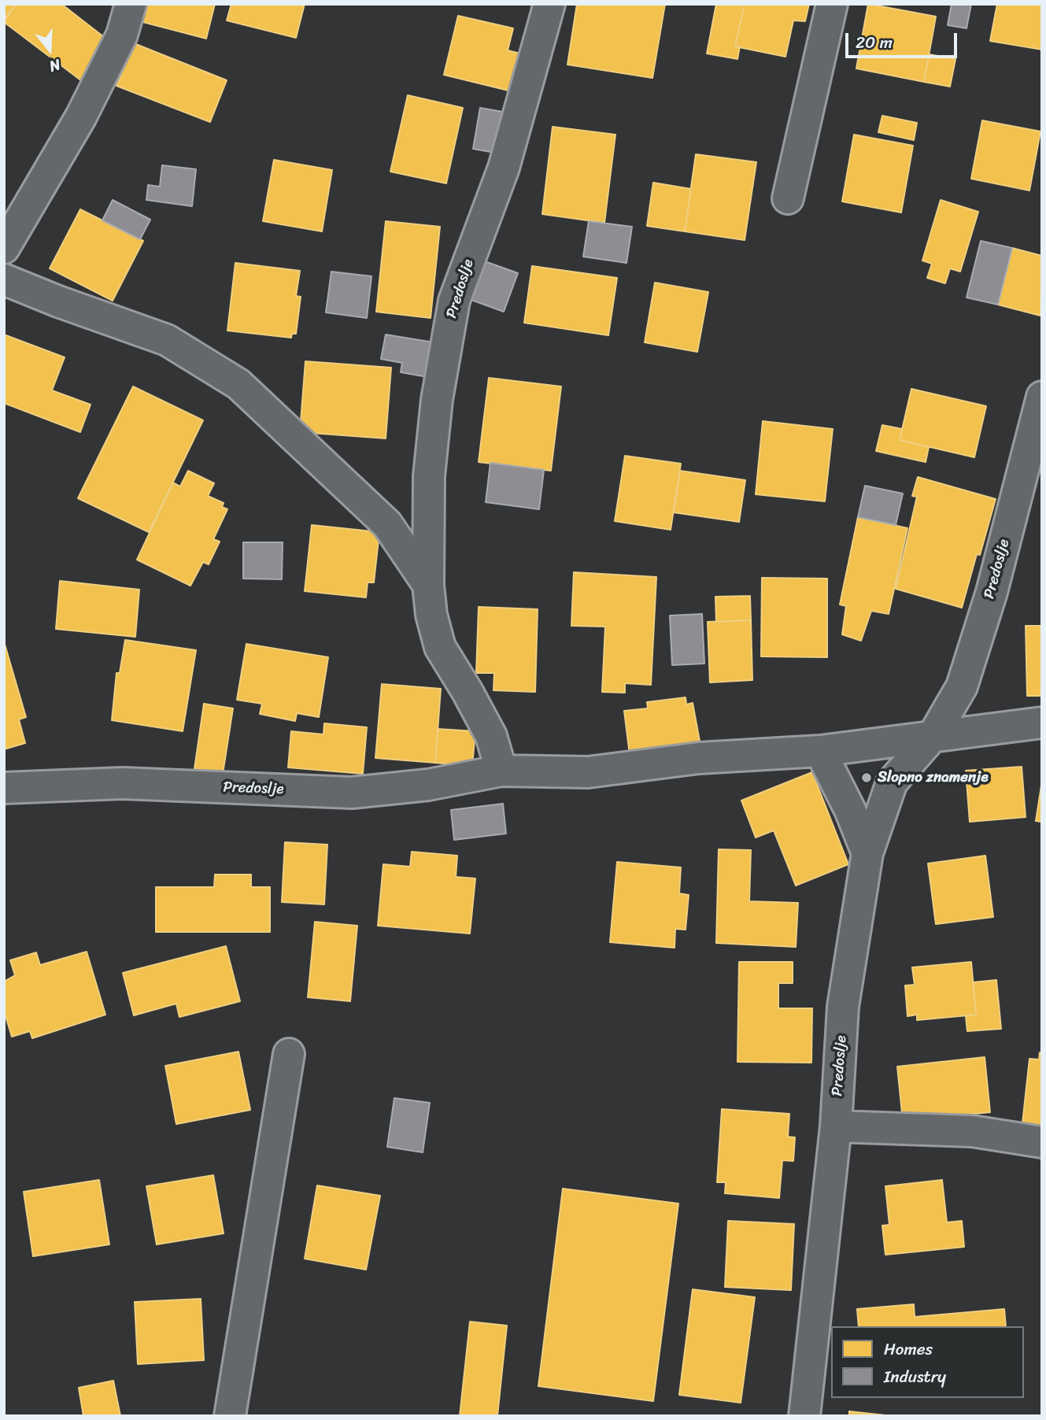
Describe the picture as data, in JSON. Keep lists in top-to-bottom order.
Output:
{
  "streets": {
    "street": ["Predoslje"]
  },
  "places": ["Slopno znamenje"],
  "legend": ["Homes", "Industry"],
  "scale_bar": "20 m",
  "north": "bottom"
}
